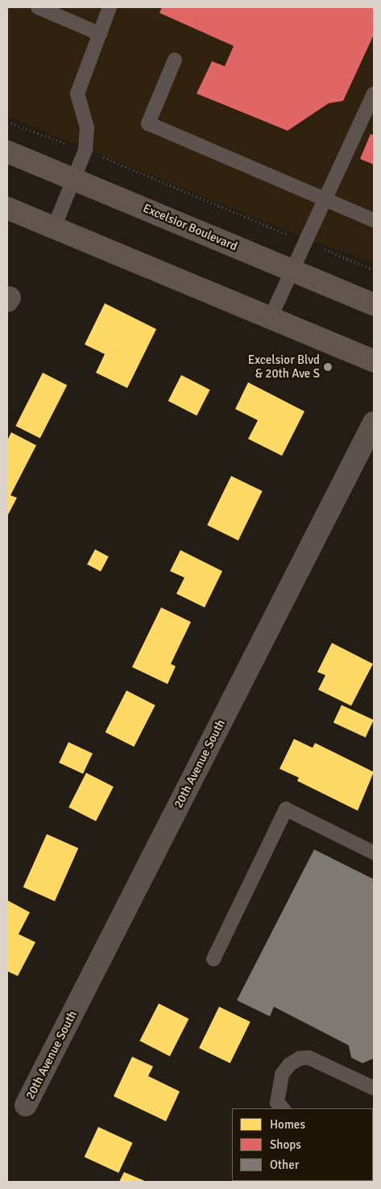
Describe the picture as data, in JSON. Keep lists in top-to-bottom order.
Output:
{
  "streets": {
    "main road": ["Excelsior Boulevard"],
    "street": ["20th Avenue South"]
  },
  "places": ["Excelsior Blvd & 20th Ave S"],
  "legend": ["Homes", "Shops", "Other"]
}
